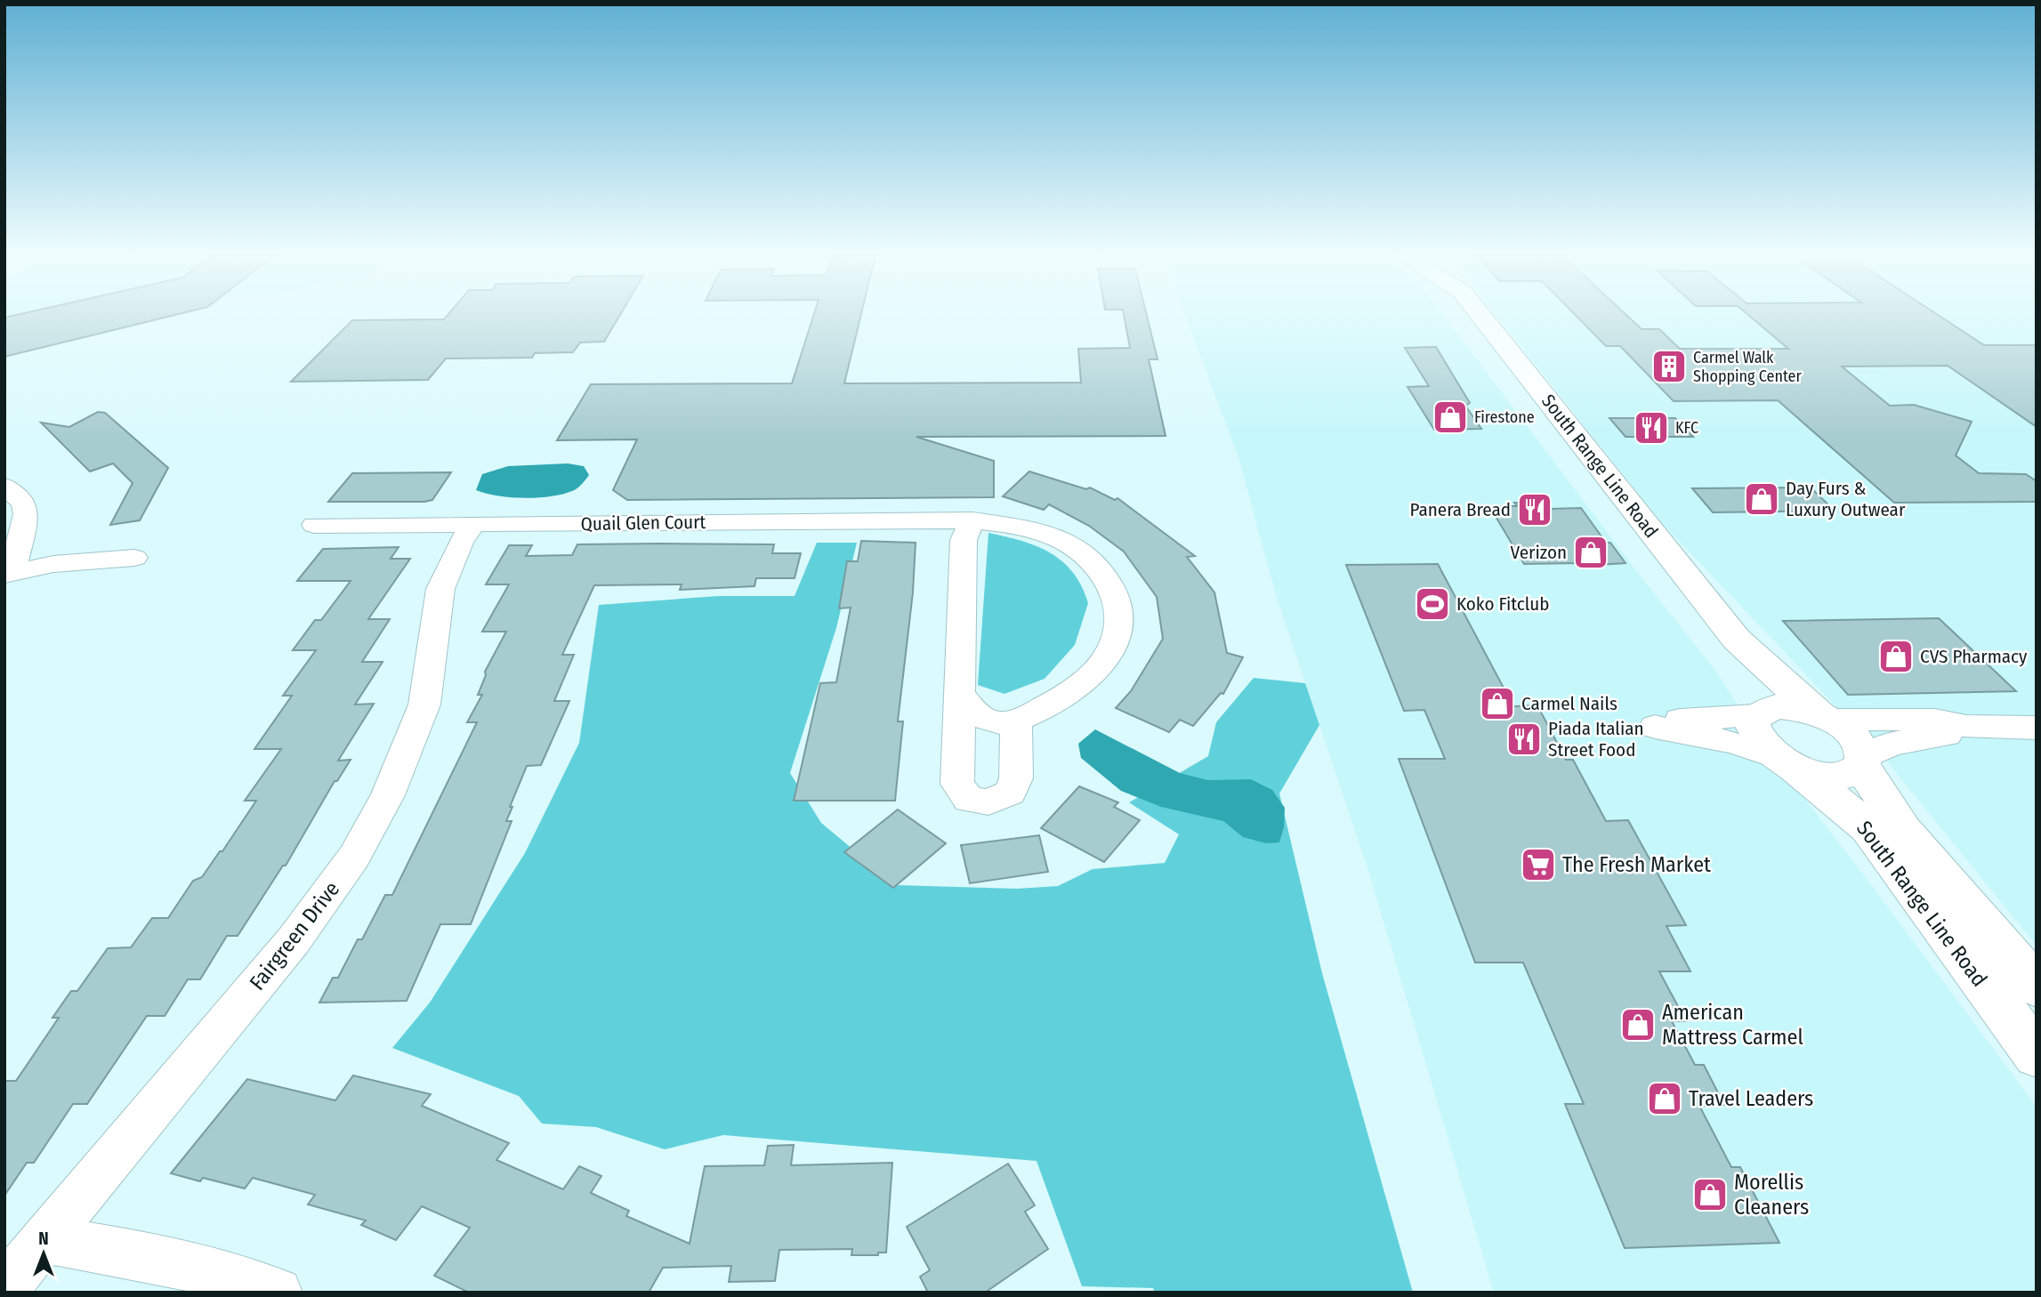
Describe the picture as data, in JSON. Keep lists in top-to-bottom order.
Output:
{
  "streets": {
    "main road": ["South Range Line Road"],
    "street": ["Quail Glen Court", "Fairgreen Drive"]
  },
  "crossings": [
    ["Quail Glen Court", "Fairgreen Drive"]
  ],
  "places": {
    "building": ["Carmel Walk Shopping Center"],
    "shop": [
      "Firestone",
      "Day Furs & Luxury Outwear",
      "Verizon",
      "CVS Pharmacy",
      "Carmel Nails",
      "American Mattress Carmel",
      "Travel Leaders",
      "Morellis Cleaners"
    ],
    "restaurant": ["KFC", "Panera Bread", "Piada Italian Street Food"],
    "sports": ["Koko Fitclub"],
    "supermarket": ["The Fresh Market"]
  },
  "north": "top"
}
